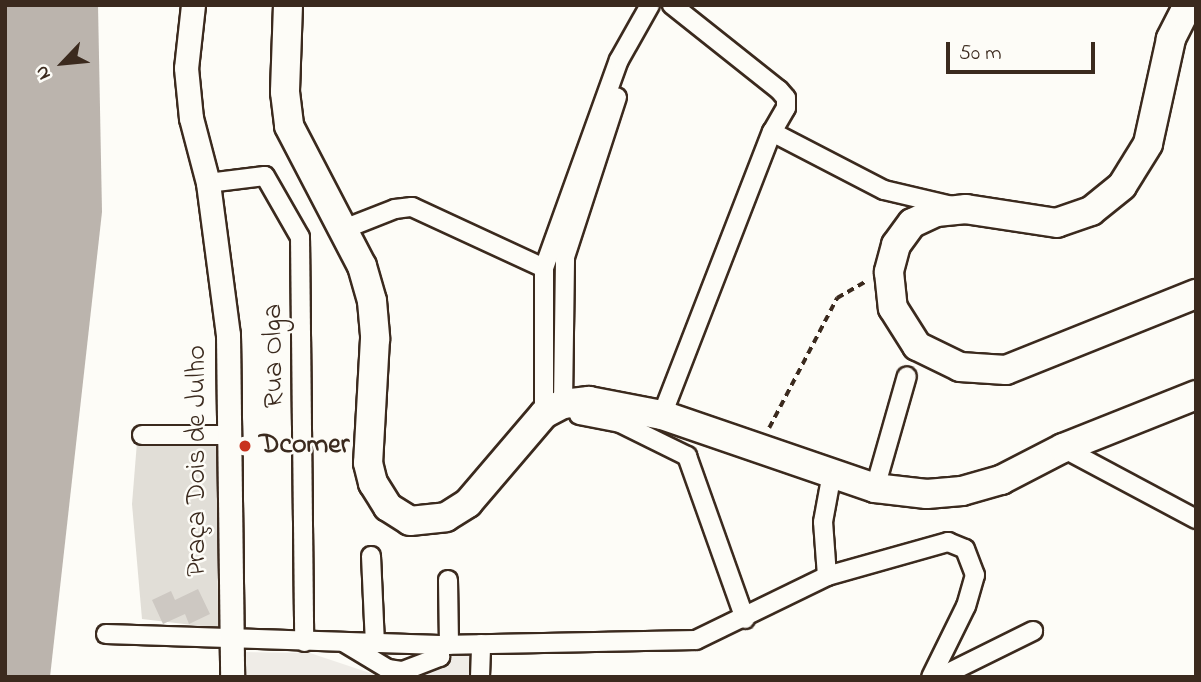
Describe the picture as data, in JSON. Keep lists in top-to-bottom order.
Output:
{
  "streets": {
    "street": ["Rua Olga", "Praça Dois de Julho"]
  },
  "crossings": [
    ["Rua Olga", "Praça Dois de Julho"]
  ],
  "places": ["Dcomer"],
  "scale_bar": "50 m",
  "north": "bottom left"
}
